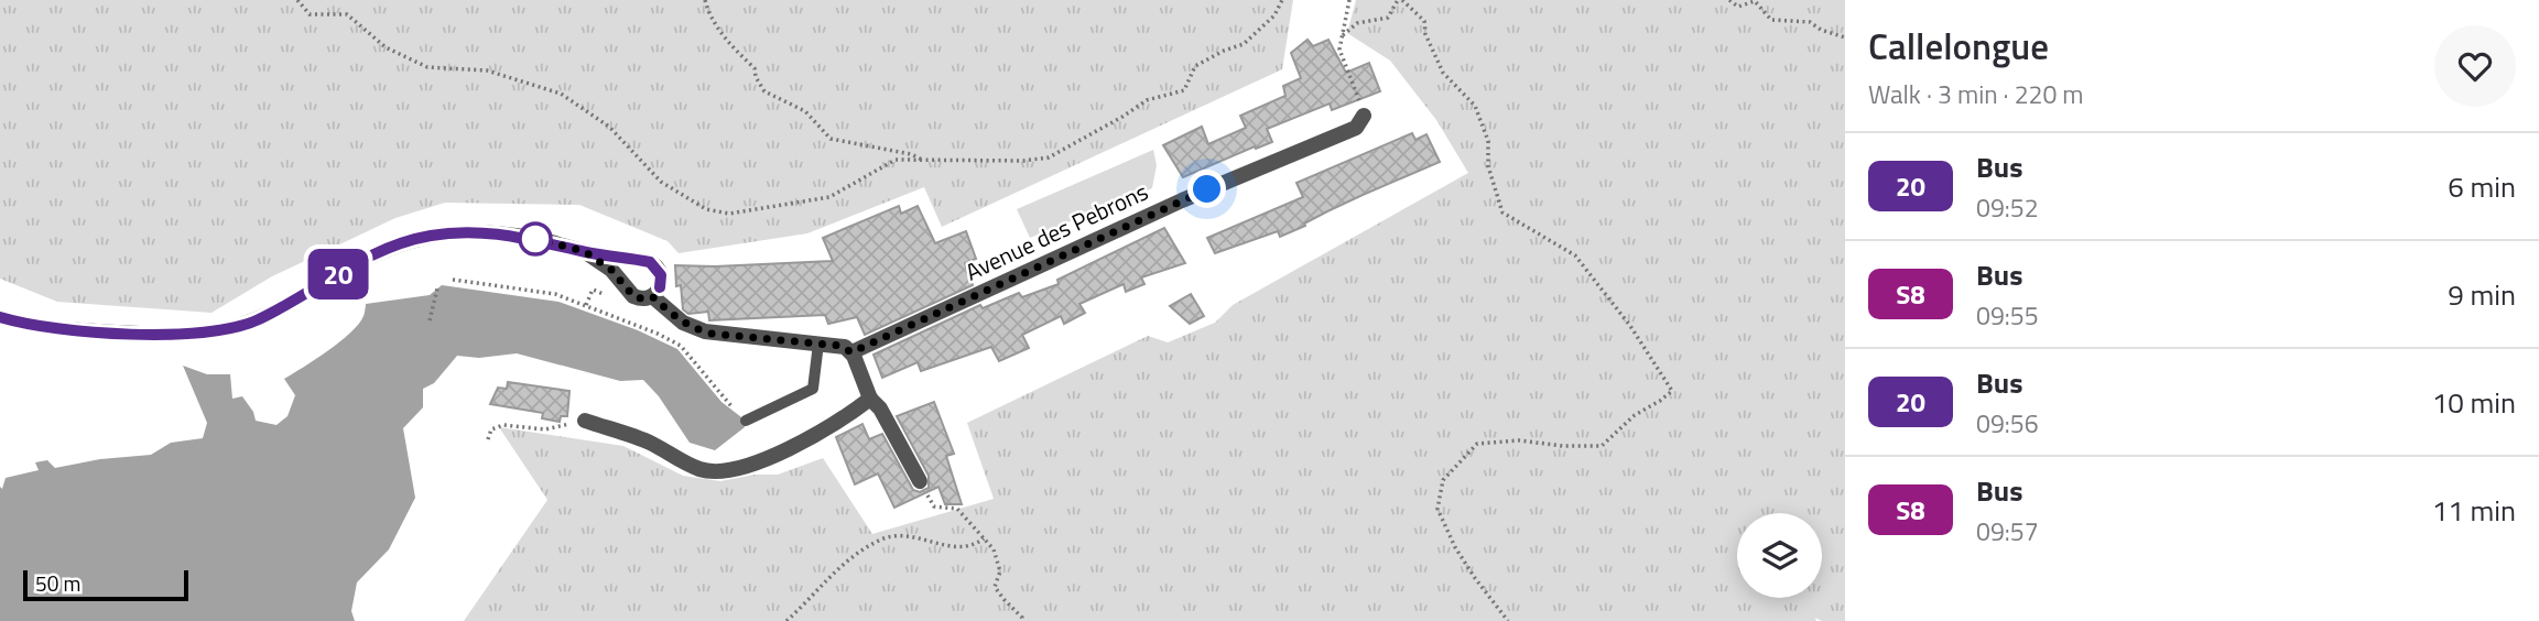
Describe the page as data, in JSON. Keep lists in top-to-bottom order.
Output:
{
  "streets": {
    "street": ["Avenue des Pebrons"]
  },
  "lines": ["bus line 20"],
  "scale_bar": "50 m",
  "page": {
    "on_map": "20",
    "heading": ["Callelongue", "Walk · 3 min · 220 m"],
    "list": [
      {
        "mark": "20",
        "name": "Bus",
        "note": "09:52",
        "value": "6 min"
      },
      {
        "mark": "S8",
        "name": "Bus",
        "note": "09:55",
        "value": "9 min"
      },
      {
        "mark": "20",
        "name": "Bus",
        "note": "09:56",
        "value": "10 min"
      },
      {
        "mark": "S8",
        "name": "Bus",
        "note": "09:57",
        "value": "11 min"
      }
    ],
    "scale": "50 m"
  }
}
